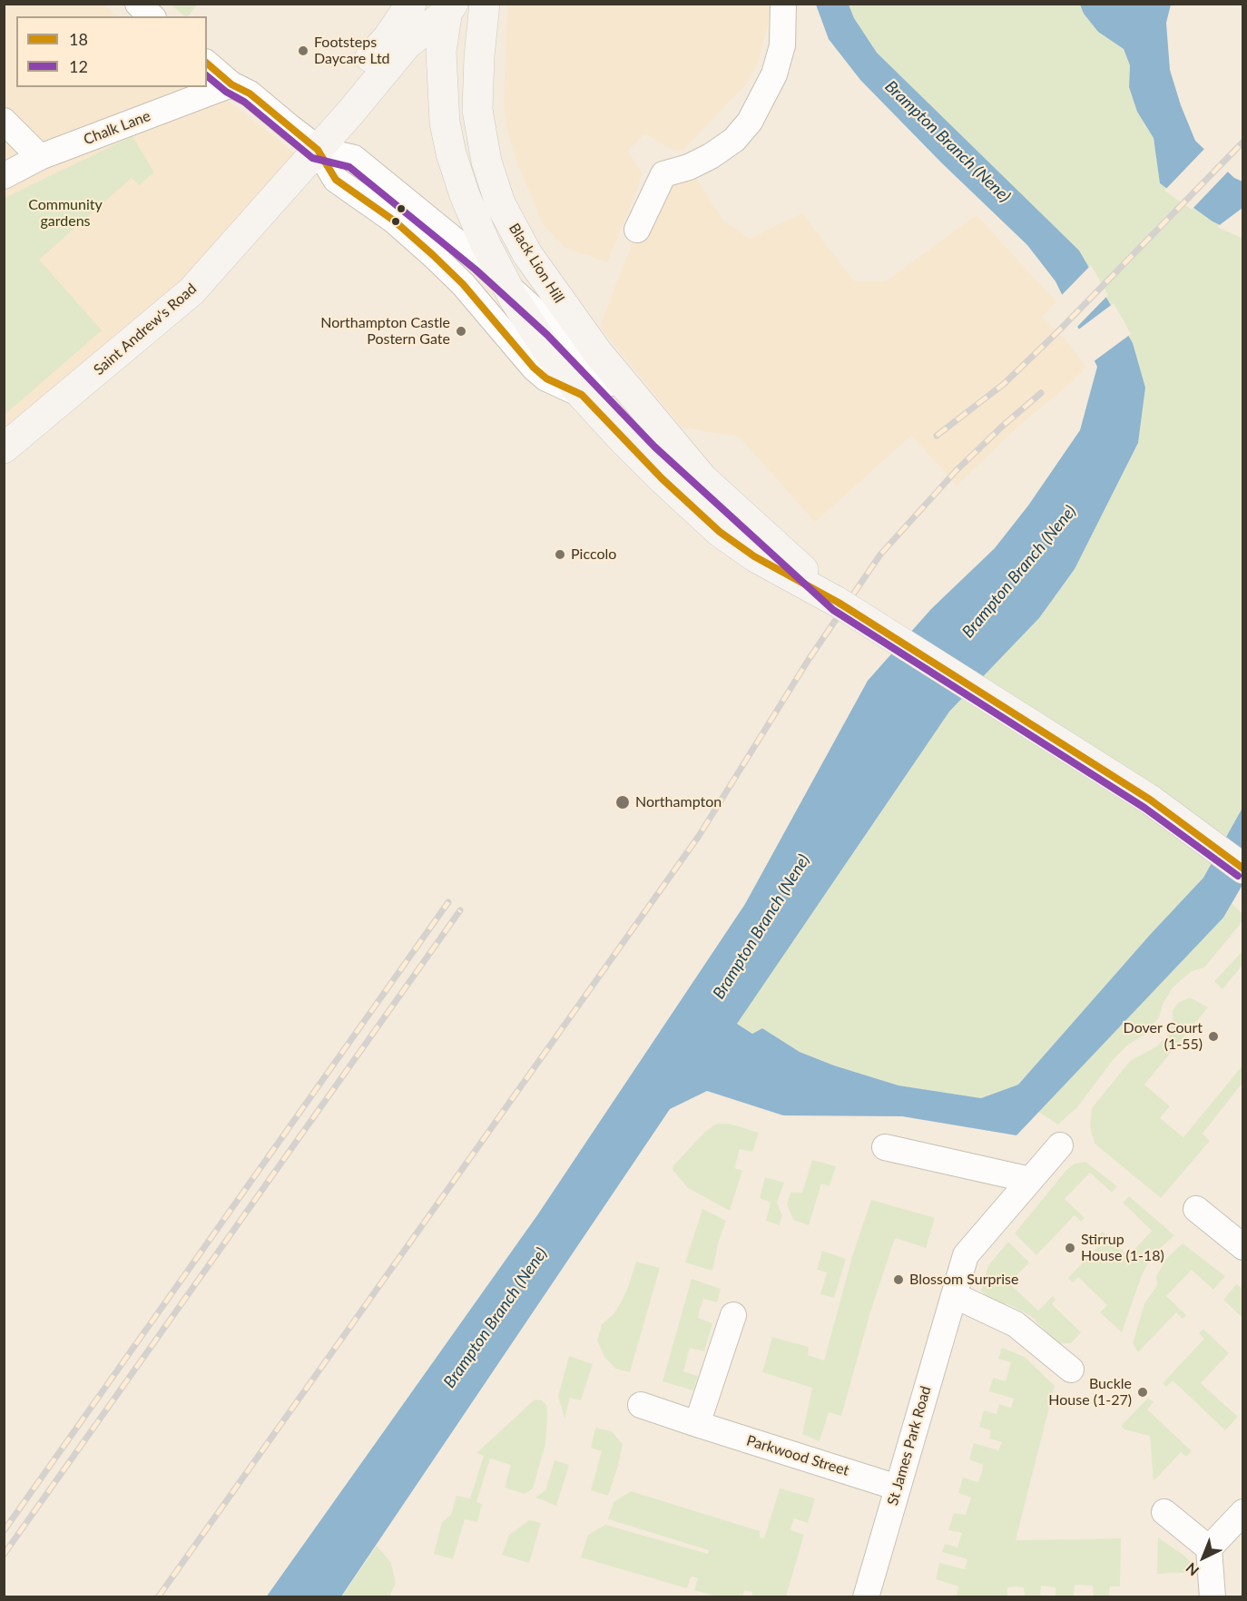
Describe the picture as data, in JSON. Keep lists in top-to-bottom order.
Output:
{
  "streets": {
    "main road": ["Black Lion Hill", "Saint Andrew's Road"],
    "street": ["Chalk Lane", "St James Park Road", "Parkwood Street"]
  },
  "crossings": [
    ["Chalk Lane", "Black Lion Hill"],
    ["Black Lion Hill", "Saint Andrew's Road"],
    ["St James Park Road", "Parkwood Street"]
  ],
  "water": ["Brampton Branch (Nene)"],
  "parks": ["Community gardens"],
  "places": [
    "Footsteps Daycare Ltd",
    "Northampton Castle Postern Gate",
    "Piccolo",
    "Northampton",
    "Dover Court (1-55)",
    "Stirrup House (1-18)",
    "Blossom Surprise",
    "Buckle House (1-27)"
  ],
  "lines": ["transit line 18", "transit line 12"],
  "legend": ["18", "12"],
  "north": "bottom left"
}
